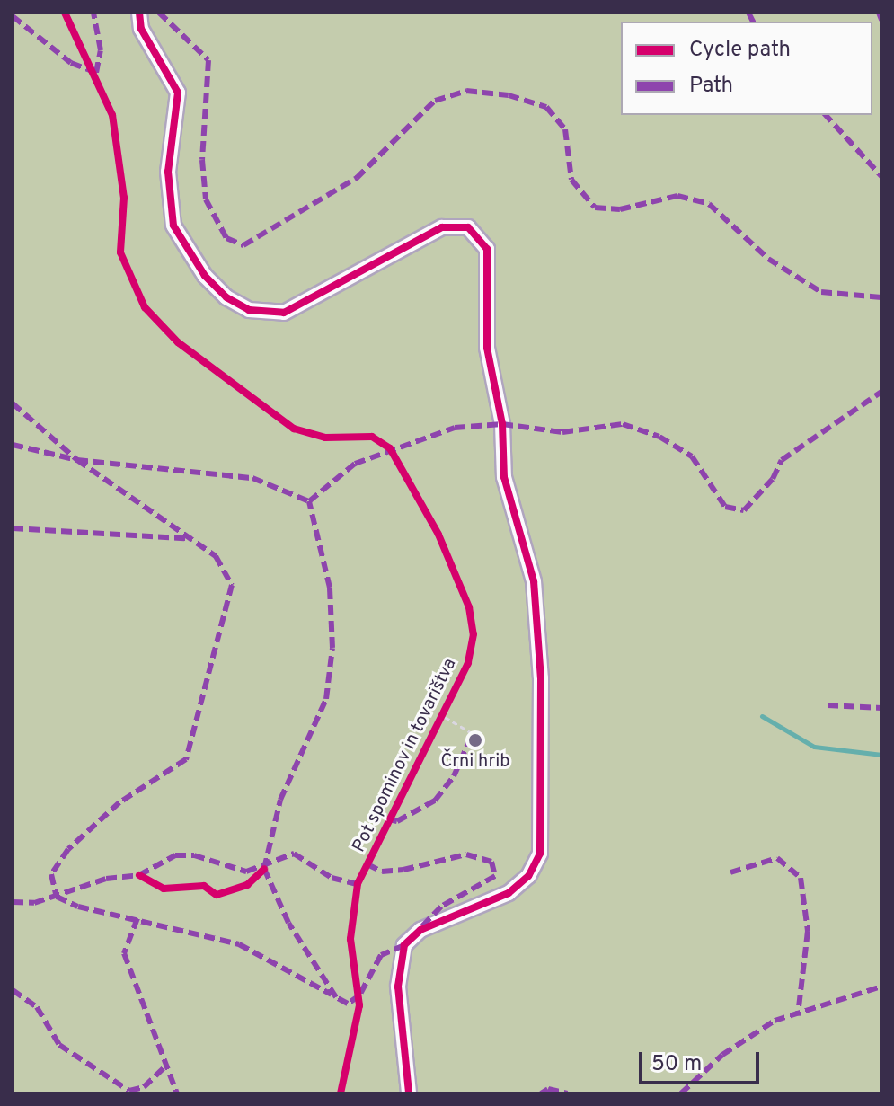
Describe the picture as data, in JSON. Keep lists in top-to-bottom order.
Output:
{
  "streets": {
    "cycle path": ["Pot spominov in tovarištva"]
  },
  "places": ["Črni hrib"],
  "legend": ["Cycle path", "Path"],
  "scale_bar": "50 m"
}
